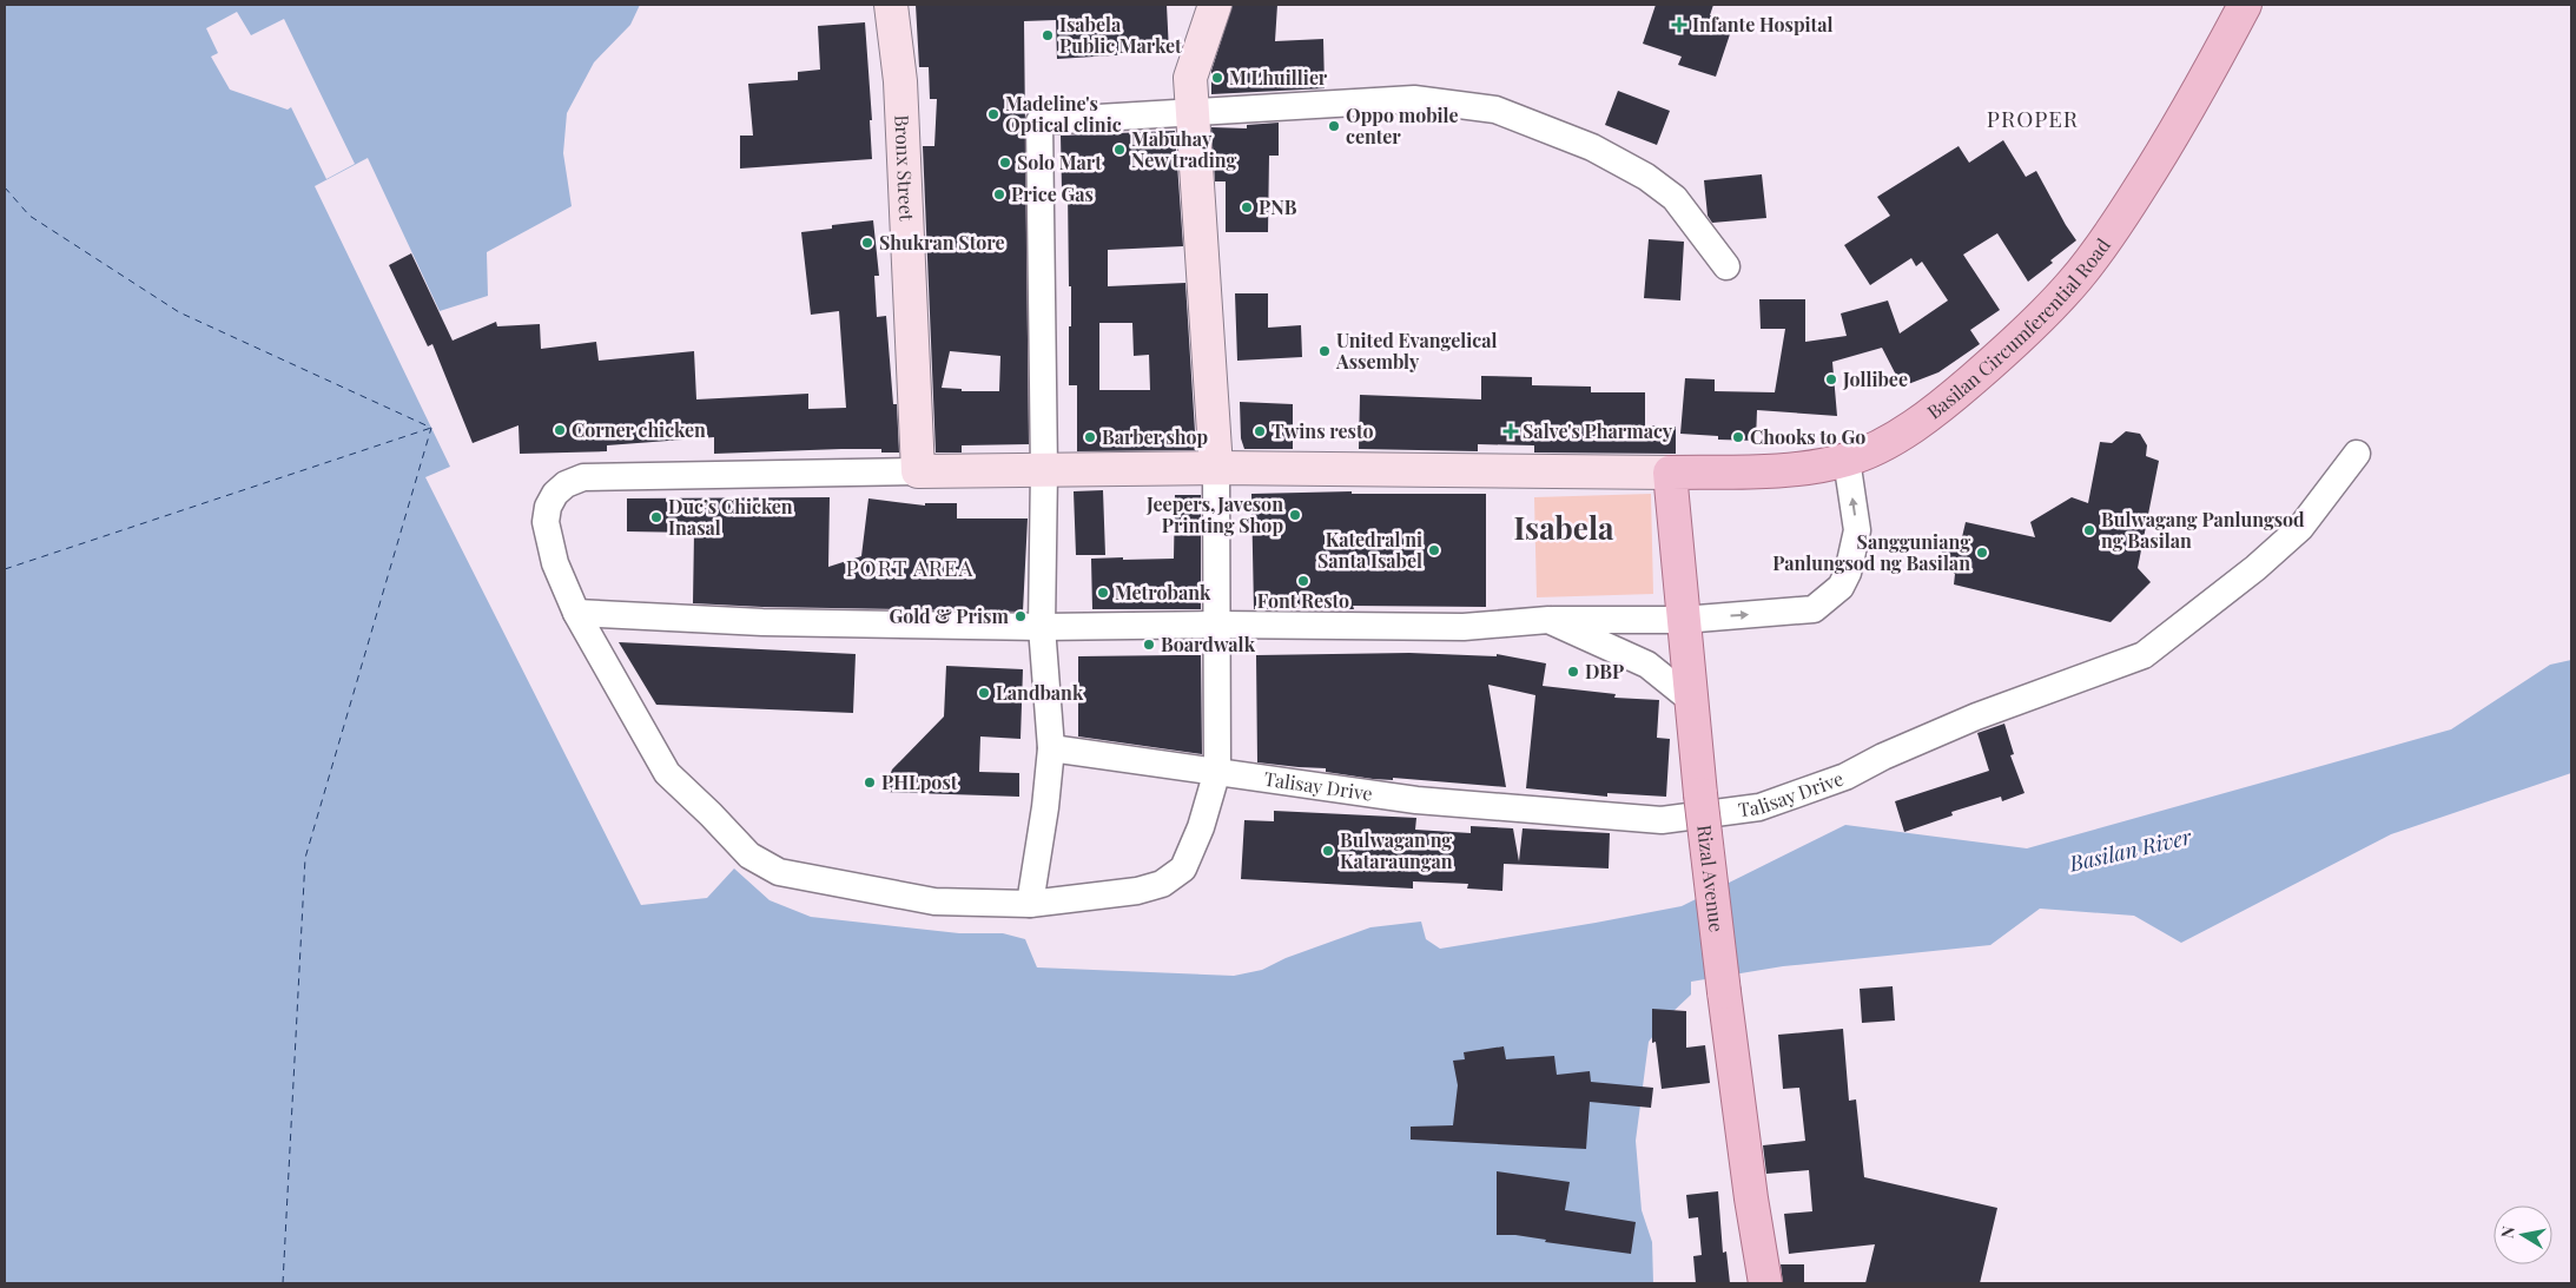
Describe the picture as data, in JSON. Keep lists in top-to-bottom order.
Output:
{
  "streets": {
    "main road": ["Basilan Circumferential Road", "Rizal Avenue"],
    "street": ["Bronx Street", "Talisay Drive"]
  },
  "crossings": [
    ["Basilan Circumferential Road", "Rizal Avenue"]
  ],
  "districts": ["PROPER", "Isabela", "PORT AREA"],
  "water": ["Basilan River"],
  "places": {
    "health": ["Infante Hospital", "Salve's Pharmacy"],
    "other": [
      "Isabela Public Market",
      "M Lhuillier",
      "Madeline's Optical clinic",
      "Oppo mobile center",
      "Mabuhay New trading",
      "Solo Mart",
      "Price Gas",
      "PNB",
      "Shukran Store",
      "United Evangelical Assembly",
      "Jollibee",
      "Corner chicken",
      "Twins resto",
      "Barber shop",
      "Chooks to Go",
      "Jeepers,Javeson Printing Shop",
      "Duc’s Chicken Inasal",
      "Bulwagang Panlungsod ng Basilan",
      "Katedral ni Santa Isabel",
      "Sangguniang Panlungsod ng Basilan",
      "Font Resto",
      "Metrobank",
      "Gold & Prism",
      "Boardwalk",
      "DBP",
      "Landbank",
      "PHLpost",
      "Bulwagan ng Kataraungan"
    ]
  },
  "north": "left"
}
